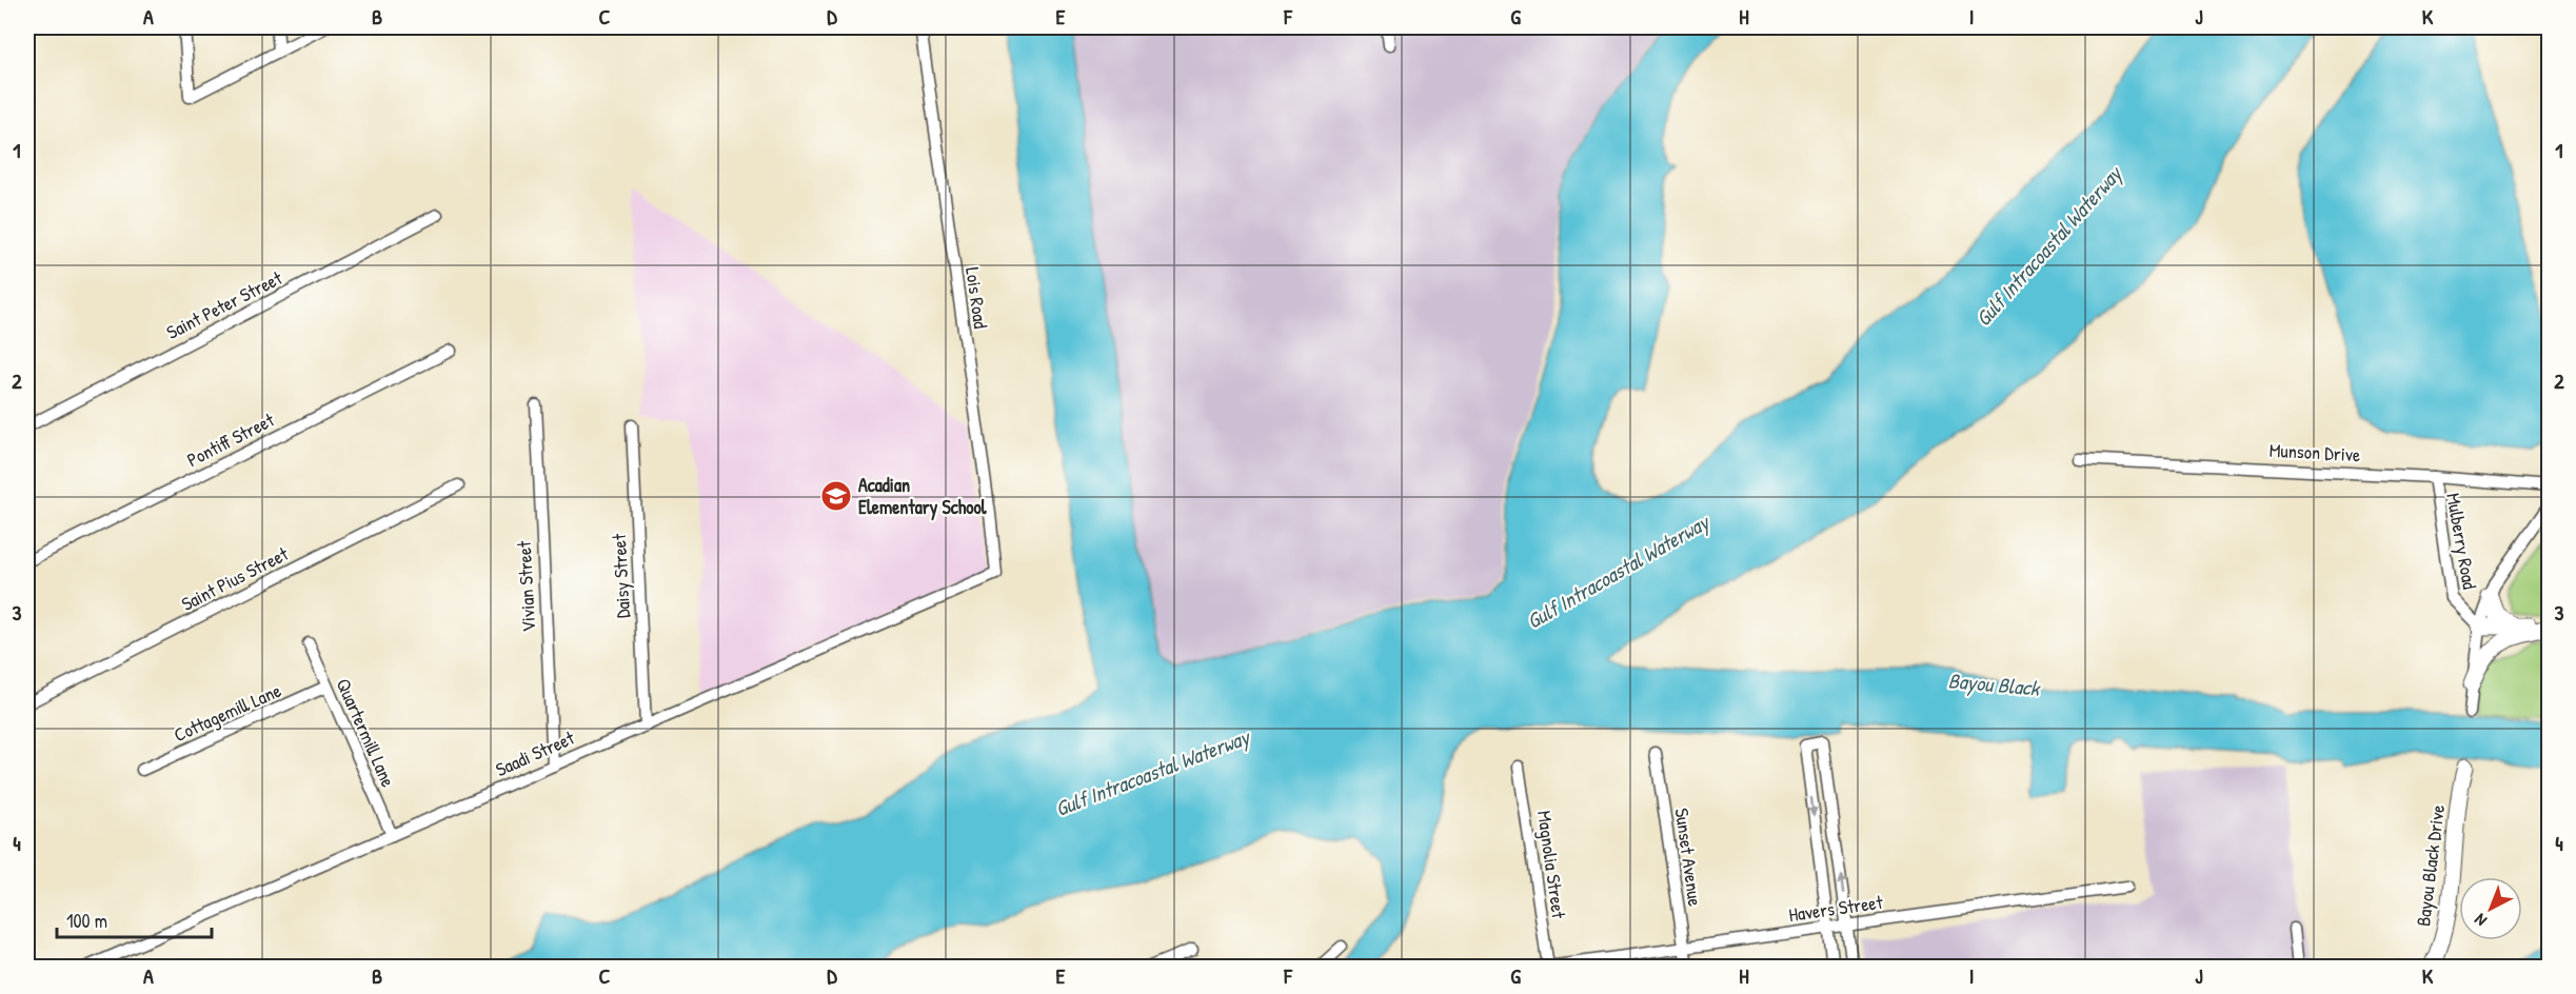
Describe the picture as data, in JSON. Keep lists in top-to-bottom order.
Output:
{
  "streets": {
    "street": [
      "Lois Road",
      "Saint Peter Street",
      "Pontiff Street",
      "Munson Drive",
      "Mulberry Road",
      "Daisy Street",
      "Saint Pius Street",
      "Vivian Street",
      "Cottagemill Lane",
      "Quartermill Lane",
      "Saadi Street",
      "Sunset Avenue",
      "Magnolia Street",
      "Bayou Black Drive",
      "Havers Street"
    ]
  },
  "crossings": [
    ["Lois Road", "Saadi Street"],
    ["Munson Drive", "Mulberry Road"],
    ["Daisy Street", "Saadi Street"],
    ["Vivian Street", "Saadi Street"],
    ["Cottagemill Lane", "Quartermill Lane"],
    ["Quartermill Lane", "Saadi Street"],
    ["Sunset Avenue", "Havers Street"],
    ["Magnolia Street", "Havers Street"]
  ],
  "water": ["Gulf Intracoastal Waterway", "Bayou Black"],
  "places": {
    "school or university": ["Acadian Elementary School"]
  },
  "scale_bar": "100 m",
  "north": "bottom left",
  "grid": {
    "columns": [
      "A",
      "B",
      "C",
      "D",
      "E",
      "F",
      "G",
      "H",
      "I",
      "J",
      "K"
    ],
    "rows": [
      "1",
      "2",
      "3",
      "4"
    ]
  }
}
